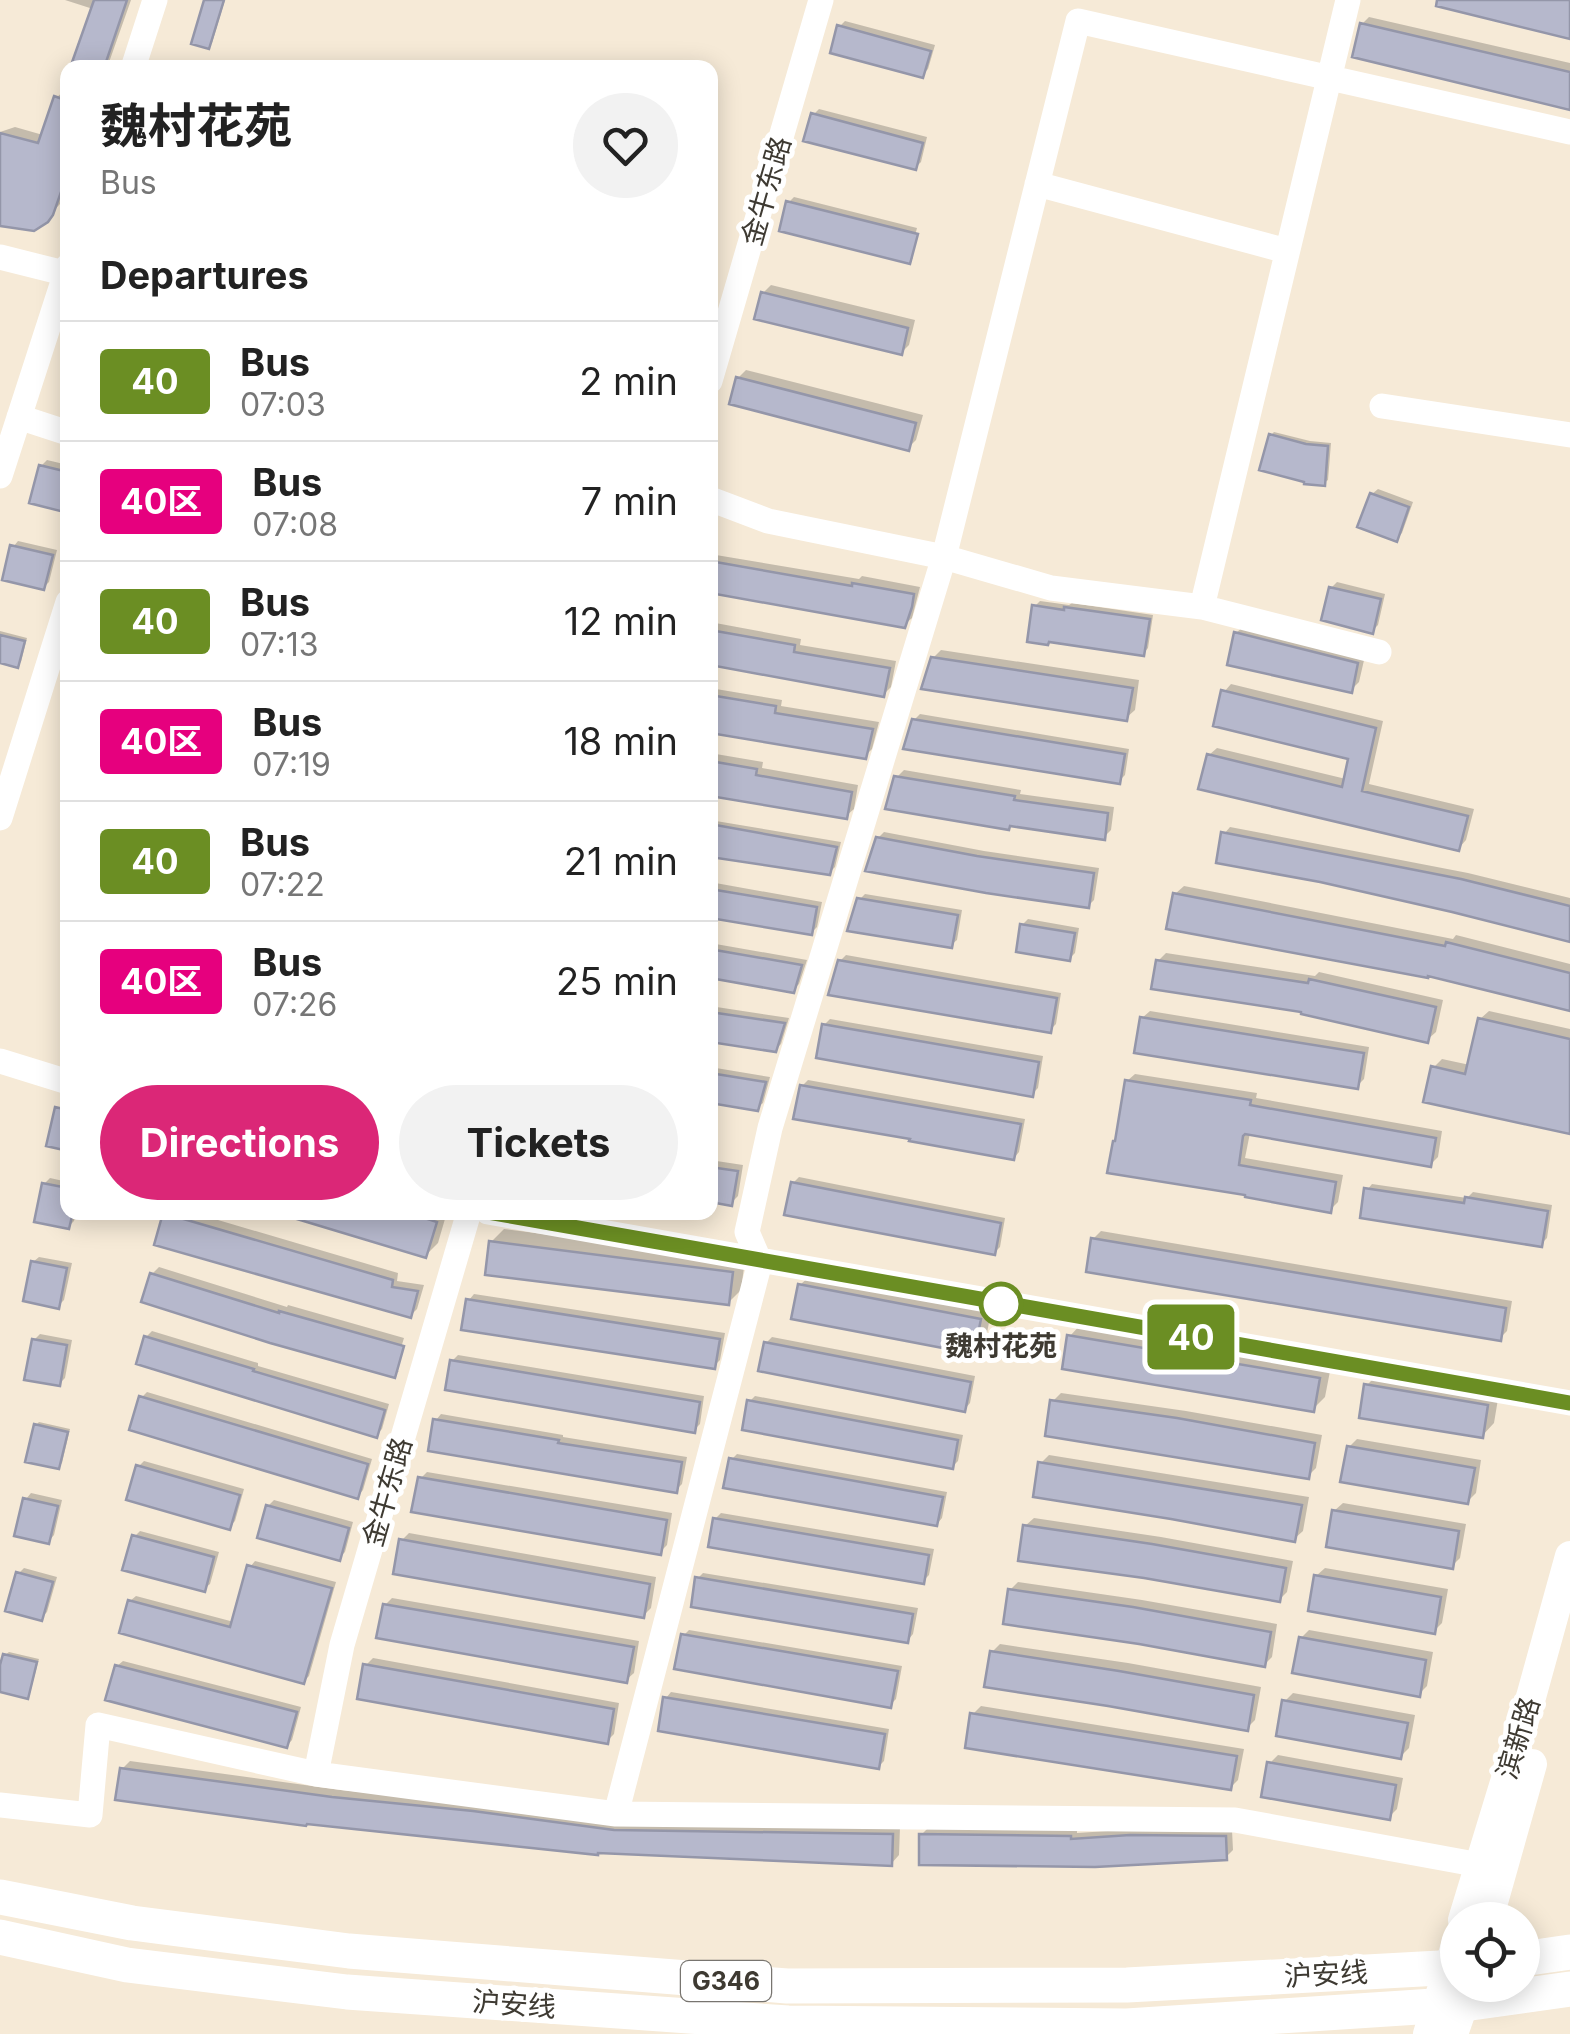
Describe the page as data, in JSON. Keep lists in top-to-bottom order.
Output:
{
  "streets": {
    "highway": ["沪安线", "G346"],
    "main road": ["滨新路"],
    "street": ["金牛东路"]
  },
  "places": ["魏村花苑"],
  "lines": ["bus line 40"],
  "page": {
    "on_map": "40",
    "heading": [
      ["魏村花苑", "Bus"],
      "Departures"
    ],
    "list": [
      {
        "mark": "40",
        "name": "Bus",
        "note": "07:03",
        "value": "2 min"
      },
      {
        "mark": "40区",
        "name": "Bus",
        "note": "07:08",
        "value": "7 min"
      },
      {
        "mark": "40",
        "name": "Bus",
        "note": "07:13",
        "value": "12 min"
      },
      {
        "mark": "40区",
        "name": "Bus",
        "note": "07:19",
        "value": "18 min"
      },
      {
        "mark": "40",
        "name": "Bus",
        "note": "07:22",
        "value": "21 min"
      },
      {
        "mark": "40区",
        "name": "Bus",
        "note": "07:26",
        "value": "25 min"
      }
    ],
    "buttons": ["Directions", "Tickets"]
  }
}
